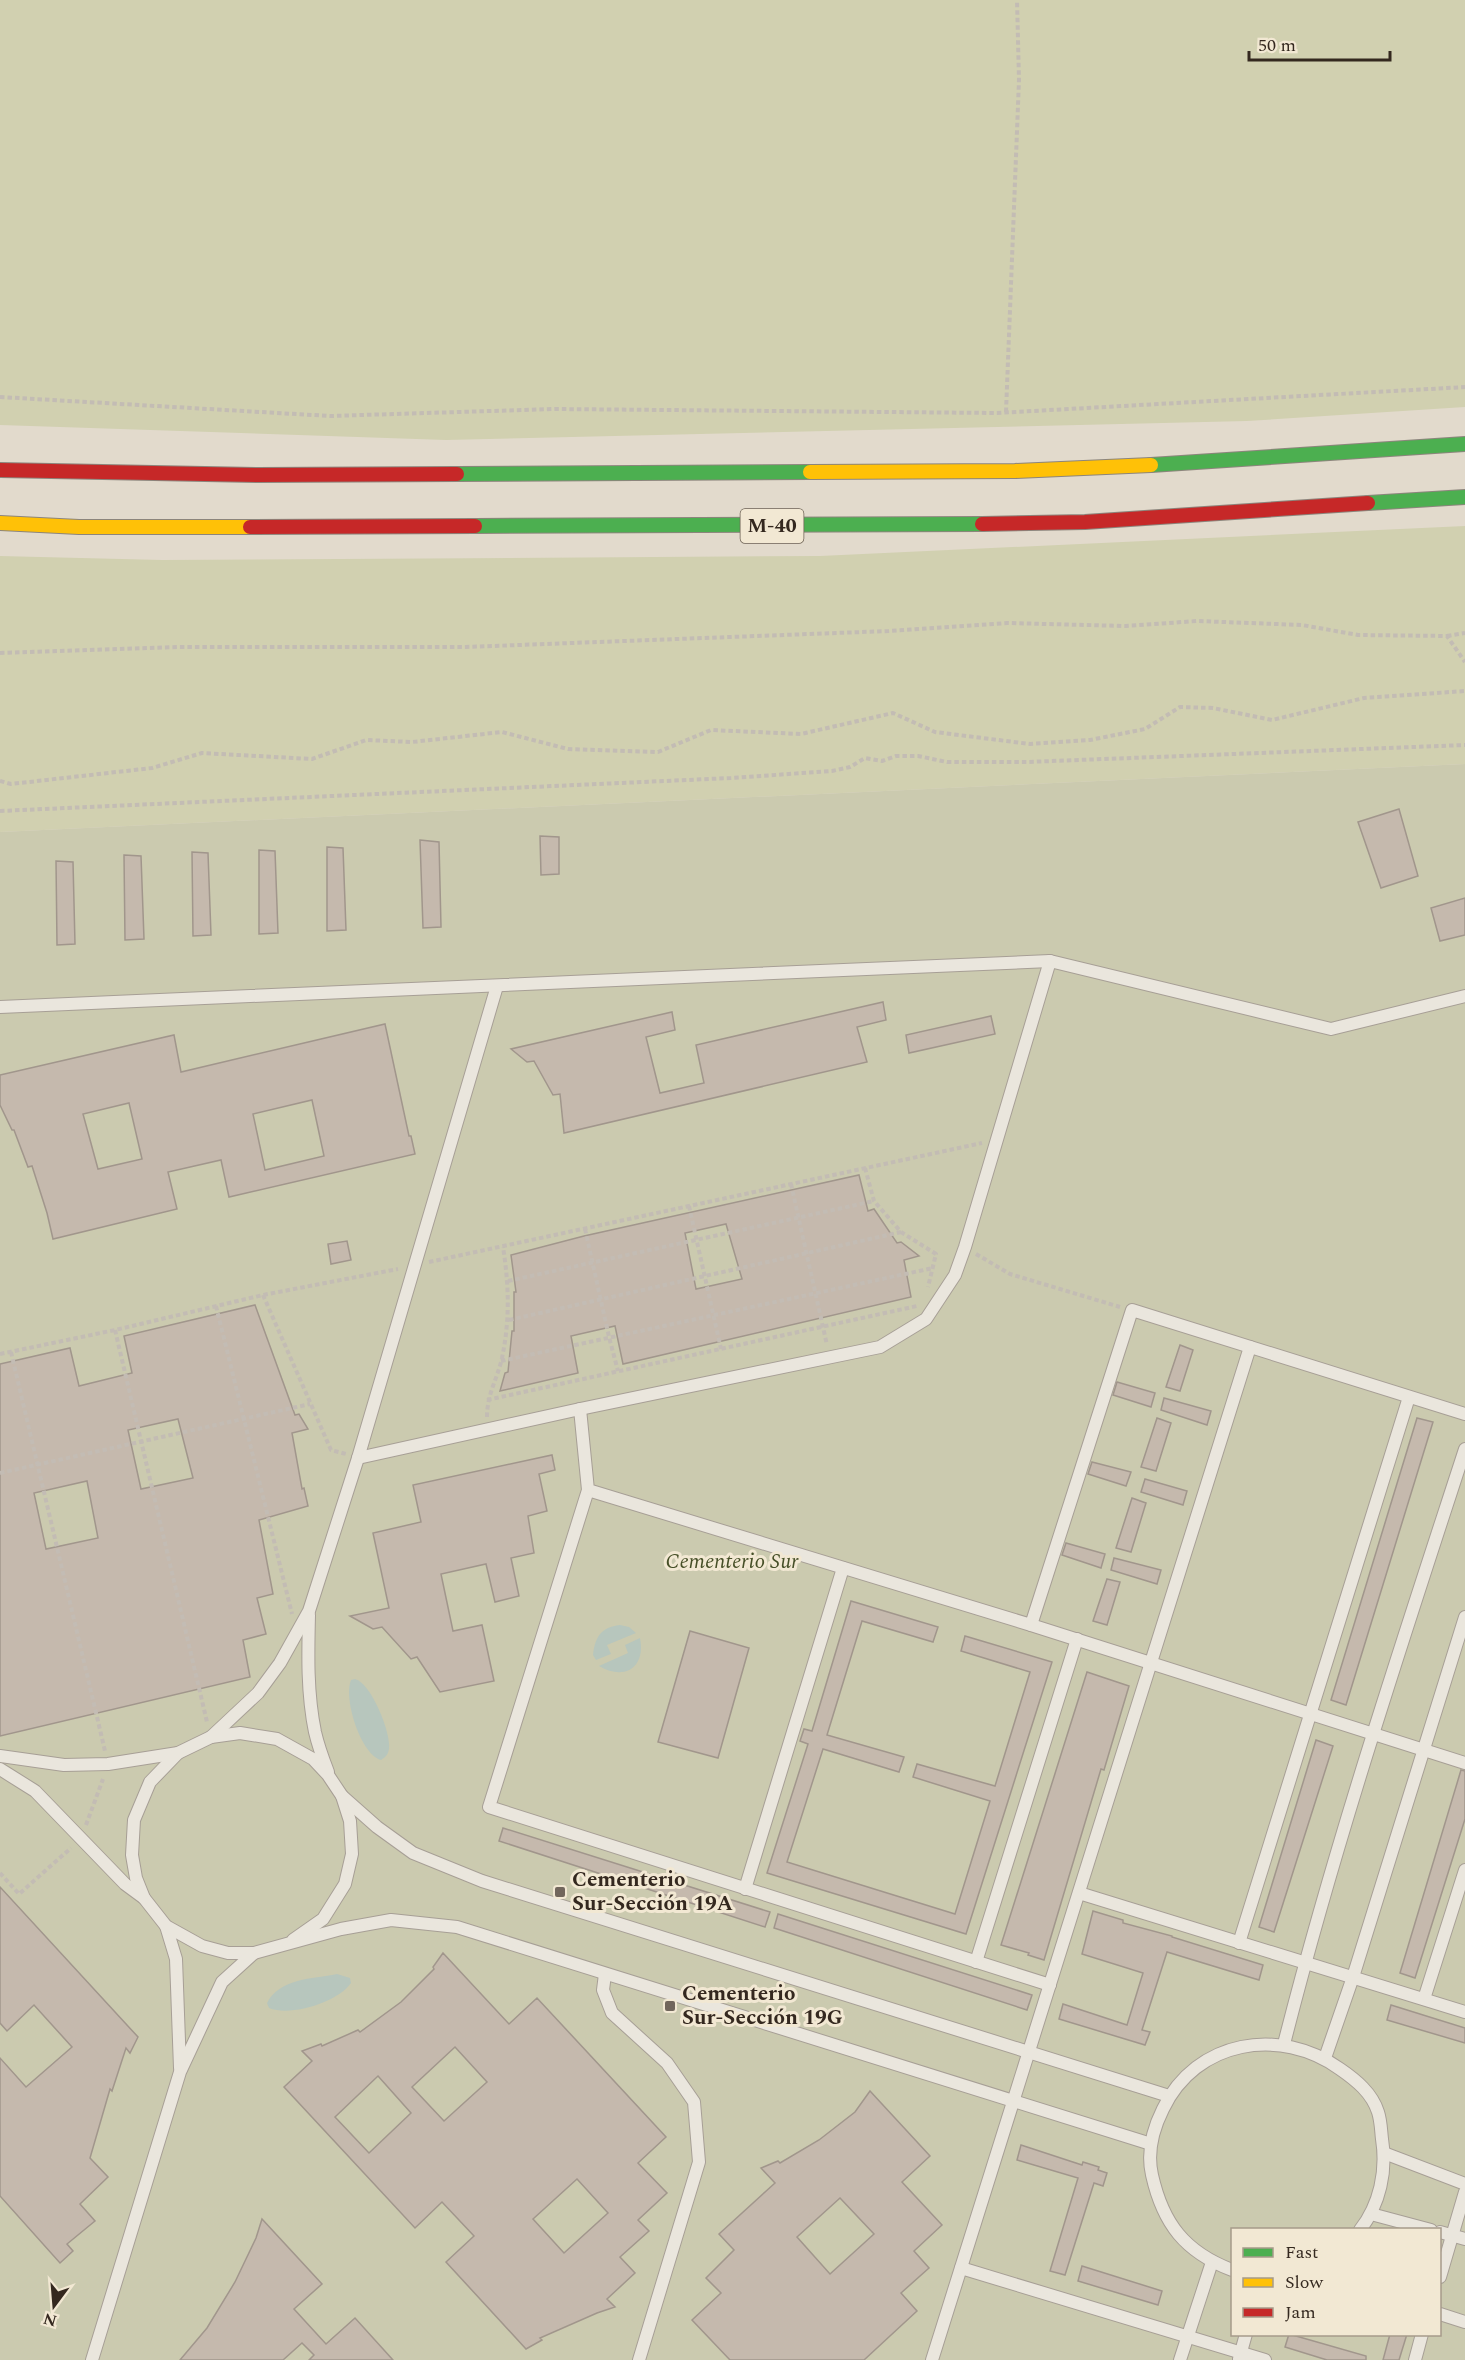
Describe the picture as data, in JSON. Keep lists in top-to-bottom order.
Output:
{
  "streets": {
    "highway": ["M-40"]
  },
  "parks": ["Cementerio Sur"],
  "places": {
    "transit": ["Cementerio Sur-Sección 19A", "Cementerio Sur-Sección 19G"]
  },
  "legend": ["Fast", "Slow", "Jam"],
  "scale_bar": "50 m",
  "north": "bottom"
}
